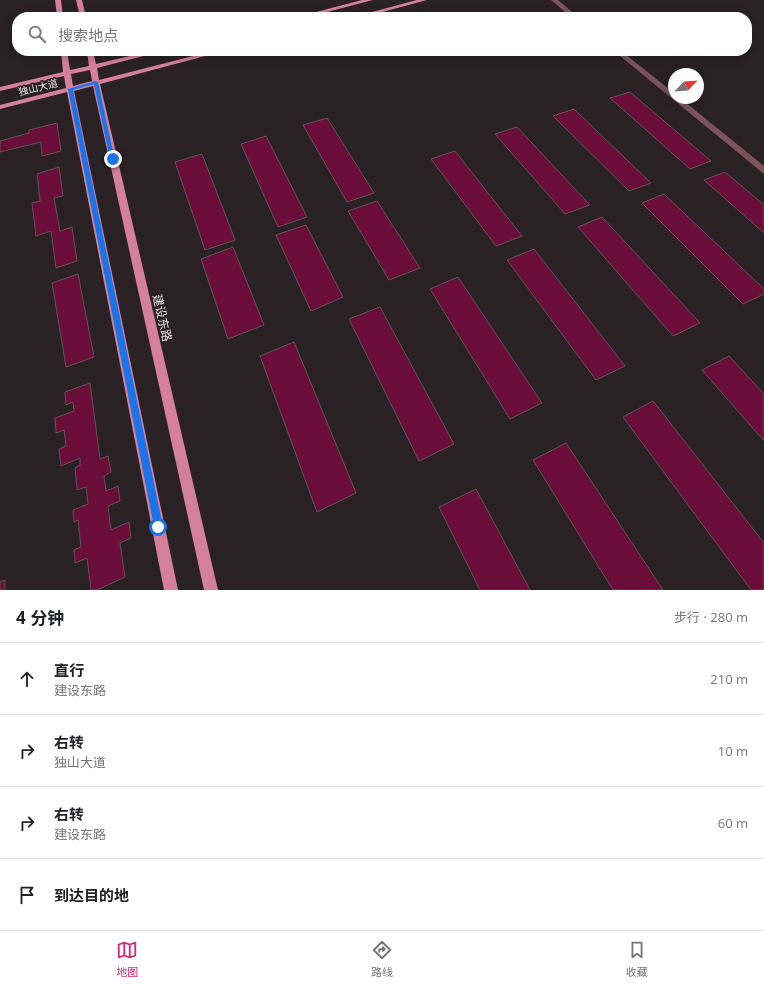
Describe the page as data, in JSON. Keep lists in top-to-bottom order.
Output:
{
  "streets": {
    "main road": ["独山大道", "建设东路"]
  },
  "crossings": [
    ["独山大道", "建设东路"]
  ],
  "north": "top right",
  "page": {
    "search": "搜索地点",
    "heading": ["4 分钟", "步行 · 280 m"],
    "list": [
      ["直行", "建设东路", "210 m"],
      ["右转", "独山大道", "10 m"],
      ["右转", "建设东路", "60 m"],
      "到达目的地"
    ],
    "nav": ["地图", "路线", "收藏"]
  }
}
